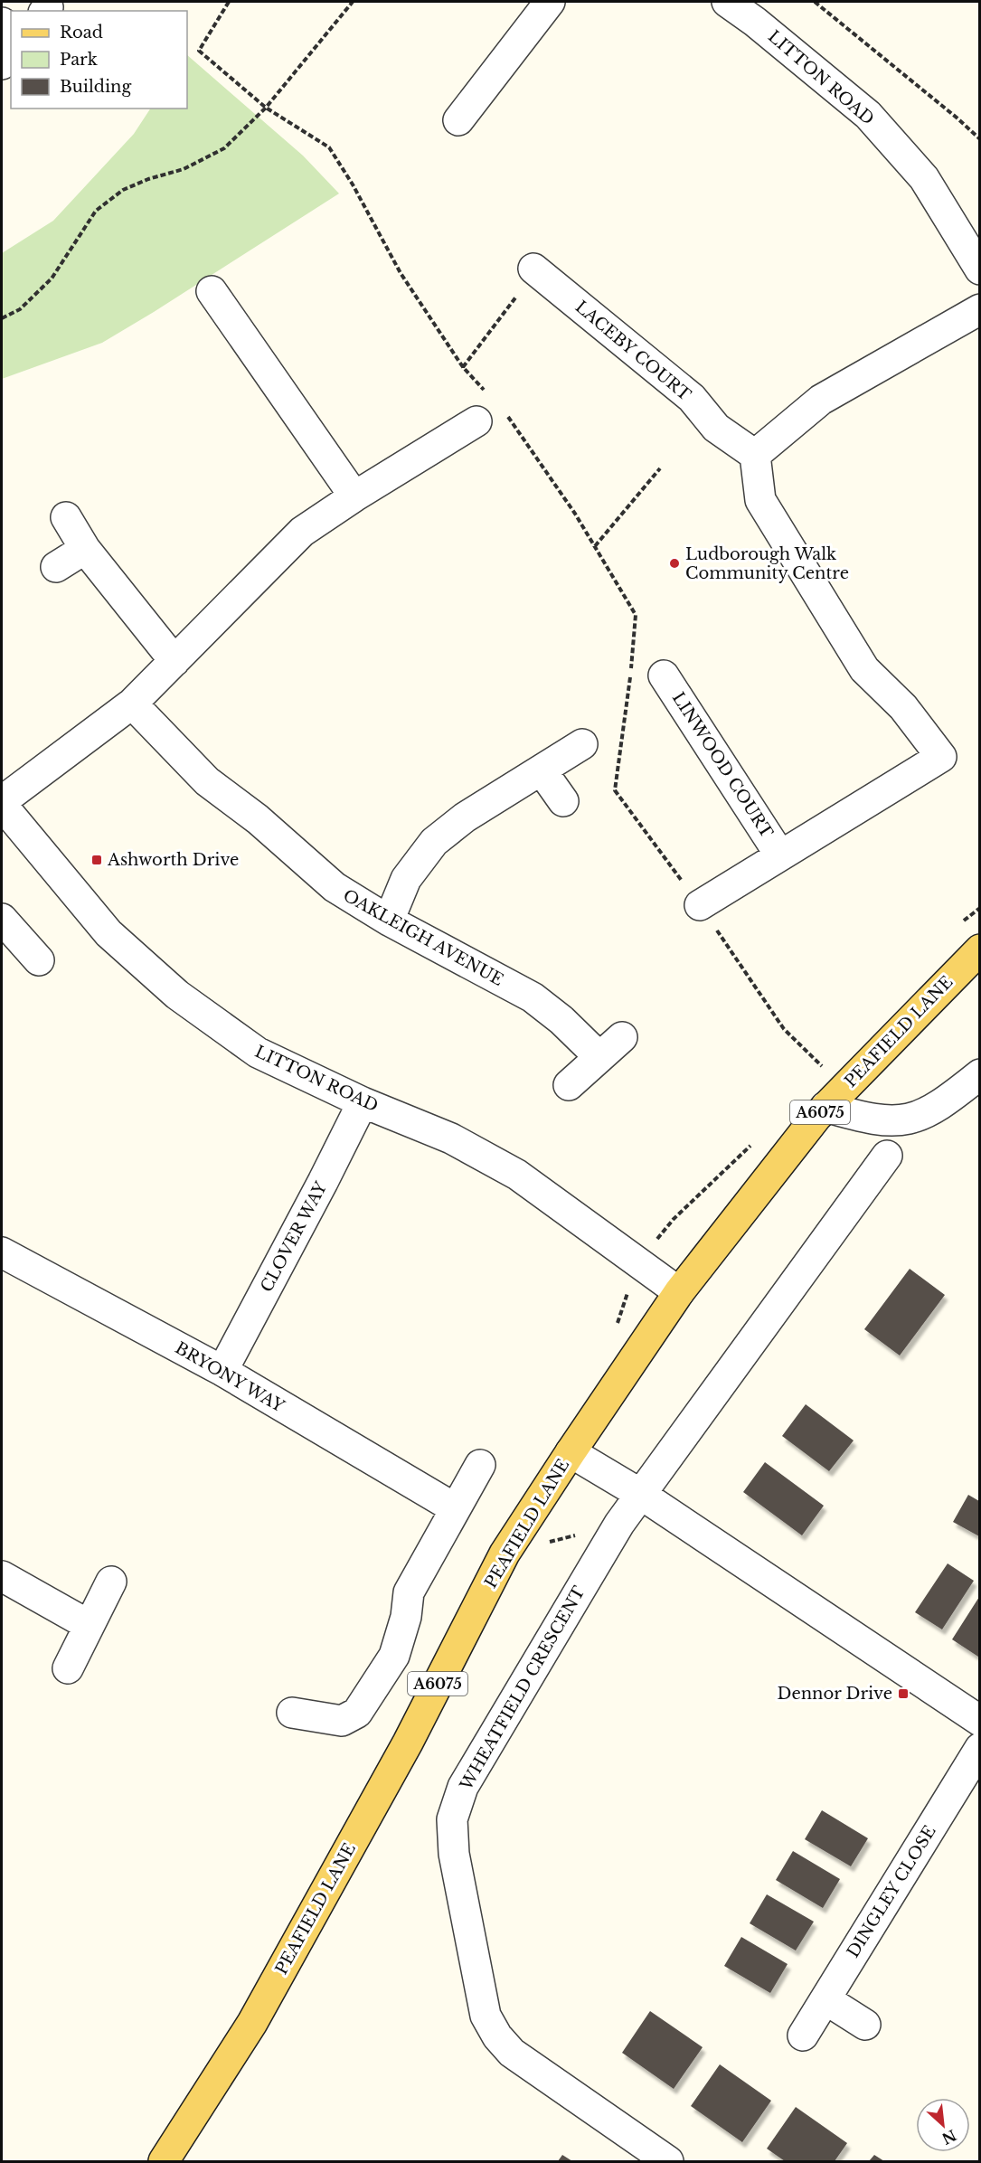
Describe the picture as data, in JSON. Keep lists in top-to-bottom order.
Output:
{
  "streets": {
    "main road": ["PEAFIELD LANE", "A6075"],
    "street": [
      "LITTON ROAD",
      "LACEBY COURT",
      "LINWOOD COURT",
      "OAKLEIGH AVENUE",
      "CLOVER WAY",
      "BRYONY WAY",
      "WHEATFIELD CRESCENT",
      "DINGLEY CLOSE"
    ]
  },
  "crossings": [
    ["LITTON ROAD", "PEAFIELD LANE"],
    ["LITTON ROAD", "CLOVER WAY"],
    ["LACEBY COURT", "LINWOOD COURT"],
    ["CLOVER WAY", "BRYONY WAY"]
  ],
  "places": {
    "other": ["Ludborough Walk Community Centre"],
    "transit": ["Ashworth Drive", "Dennor Drive"]
  },
  "legend": ["Road", "Park", "Building"],
  "north": "bottom right"
}
